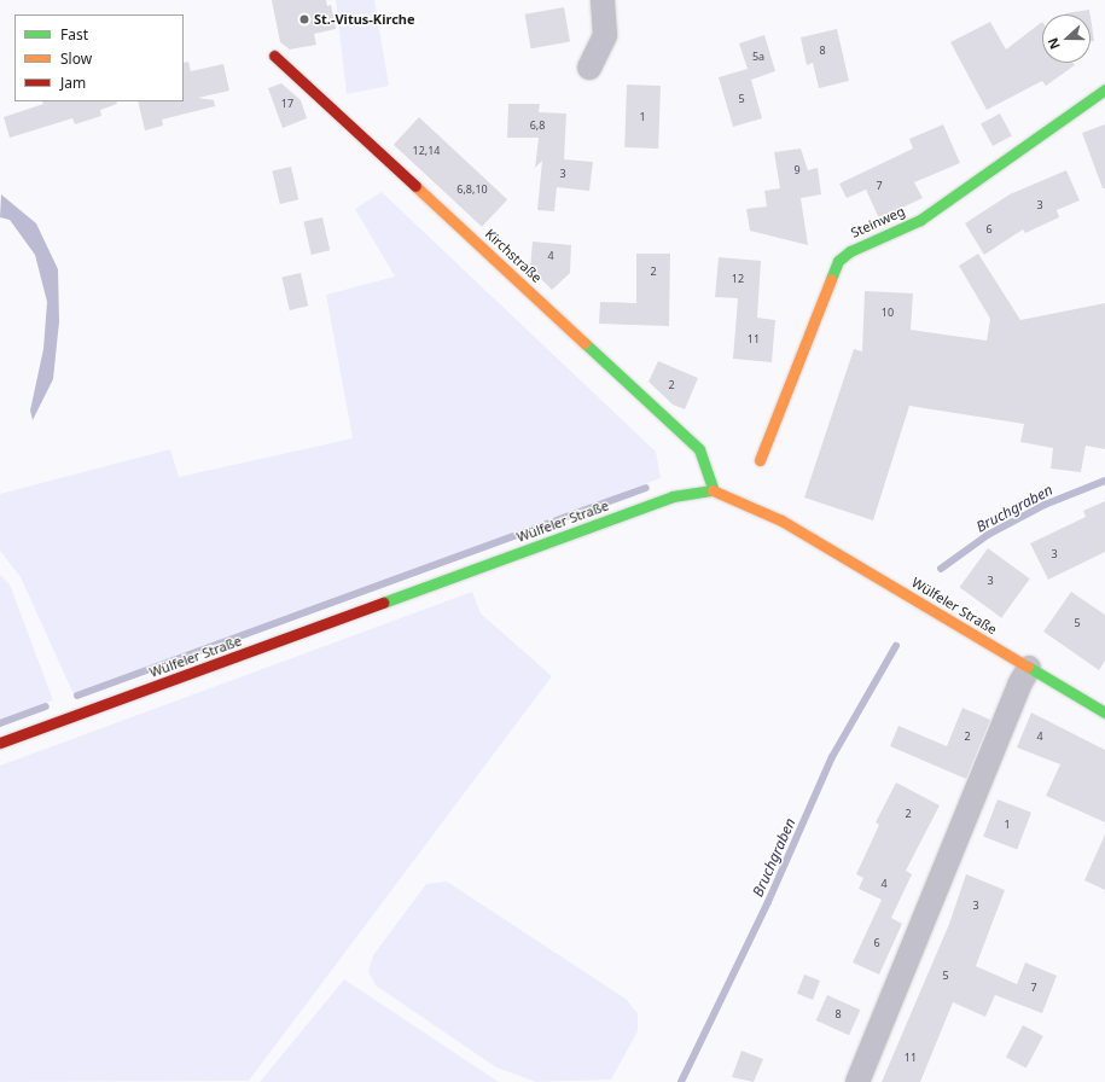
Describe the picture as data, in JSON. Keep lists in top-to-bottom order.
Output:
{
  "streets": {
    "main road": ["Steinweg", "Kirchstraße", "Wülfeler Straße"]
  },
  "crossings": [
    ["Kirchstraße", "Wülfeler Straße"]
  ],
  "water": ["Bruchgraben"],
  "places": ["St.-Vitus-Kirche"],
  "house_numbers": [
    "8",
    "5a",
    "5",
    "17",
    "1",
    "6,8",
    "12,14",
    "9",
    "3",
    "7",
    "6,8,10",
    "3",
    "6",
    "4",
    "2",
    "12",
    "10",
    "11",
    "2",
    "3",
    "3",
    "5",
    "2",
    "4",
    "2",
    "1",
    "4",
    "3",
    "6",
    "5",
    "7",
    "8",
    "11"
  ],
  "legend": ["Fast", "Slow", "Jam"],
  "north": "left"
}
